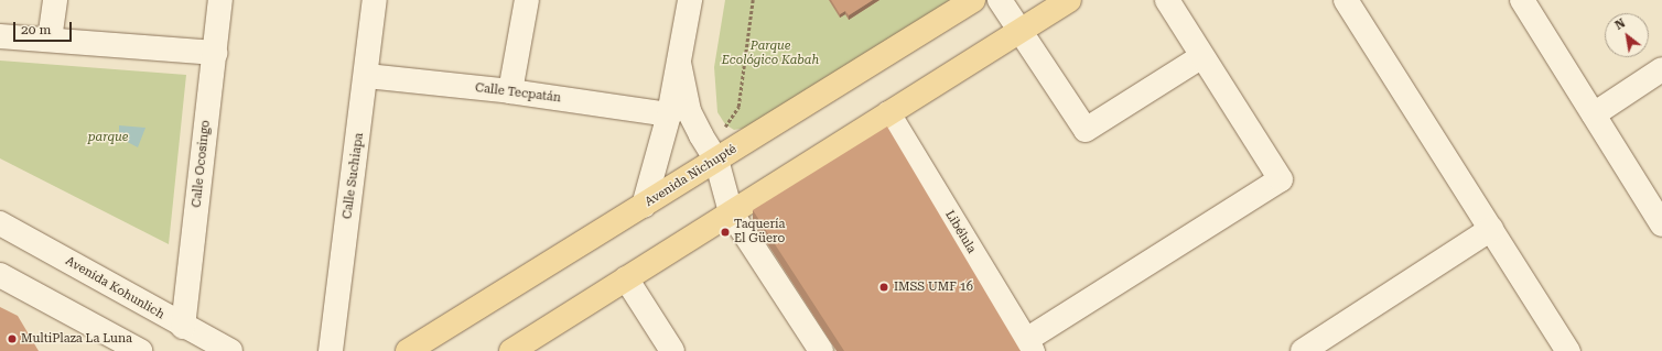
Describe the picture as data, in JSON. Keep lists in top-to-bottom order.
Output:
{
  "streets": {
    "main road": ["Avenida Nichupté"],
    "street": [
      "Calle Tecpatán",
      "Calle Ocosingo",
      "Calle Suchiapa",
      "Libélula",
      "Avenida Kohunlich"
    ]
  },
  "crossings": [
    ["Calle Tecpatán", "Calle Suchiapa"],
    ["Calle Ocosingo", "Avenida Kohunlich"]
  ],
  "parks": ["Parque Ecológico Kabah", "parque"],
  "places": ["Taquería El Güero", "IMSS UMF 16", "MultiPlaza La Luna"],
  "scale_bar": "20 m",
  "north": "top left"
}
